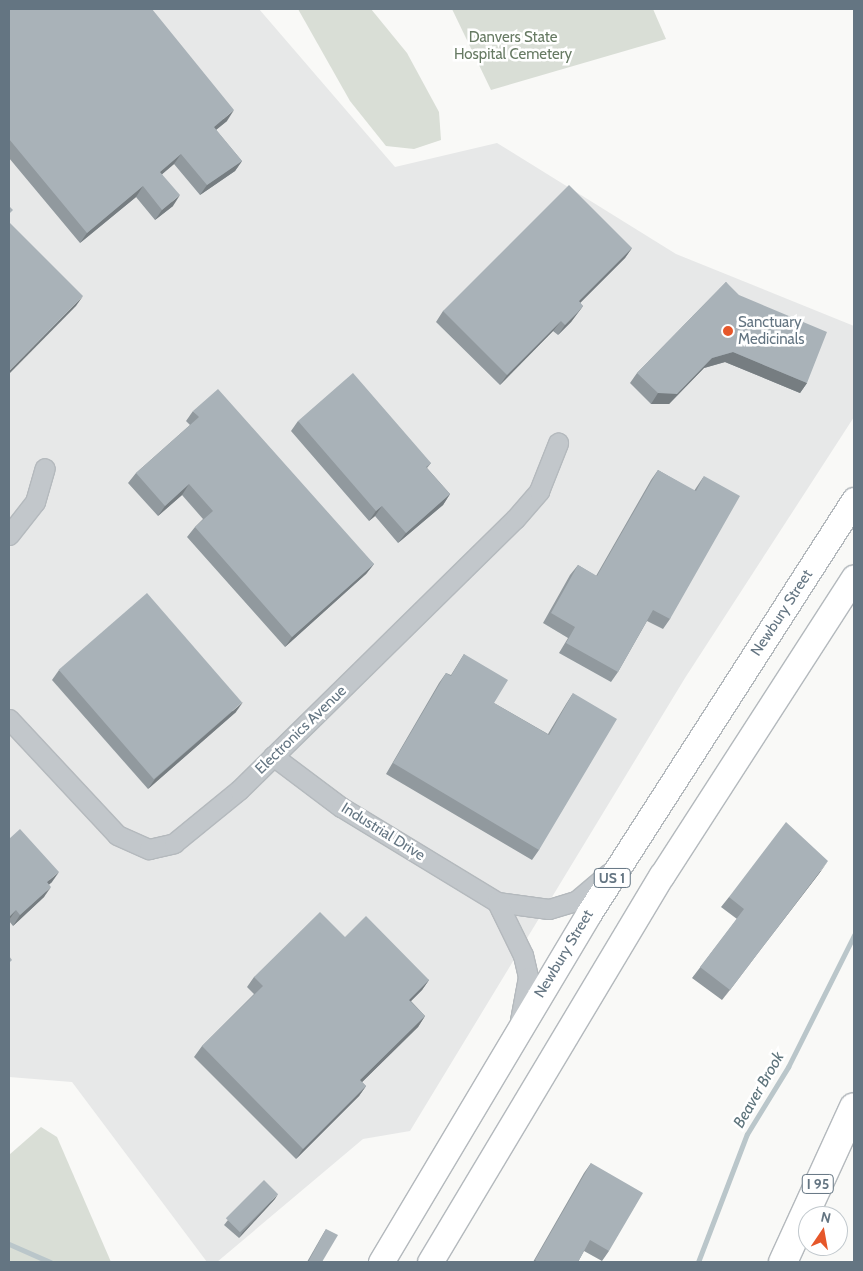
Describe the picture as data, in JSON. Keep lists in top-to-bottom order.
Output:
{
  "streets": {
    "highway": ["I 95"],
    "main road": ["Newbury Street", "US 1"],
    "street": ["Electronics Avenue", "Industrial Drive"]
  },
  "crossings": [
    ["Newbury Street", "Industrial Drive"],
    ["Electronics Avenue", "Industrial Drive"]
  ],
  "water": ["Beaver Brook"],
  "parks": ["Danvers State Hospital Cemetery"],
  "places": ["Sanctuary Medicinals"],
  "north": "top"
}
